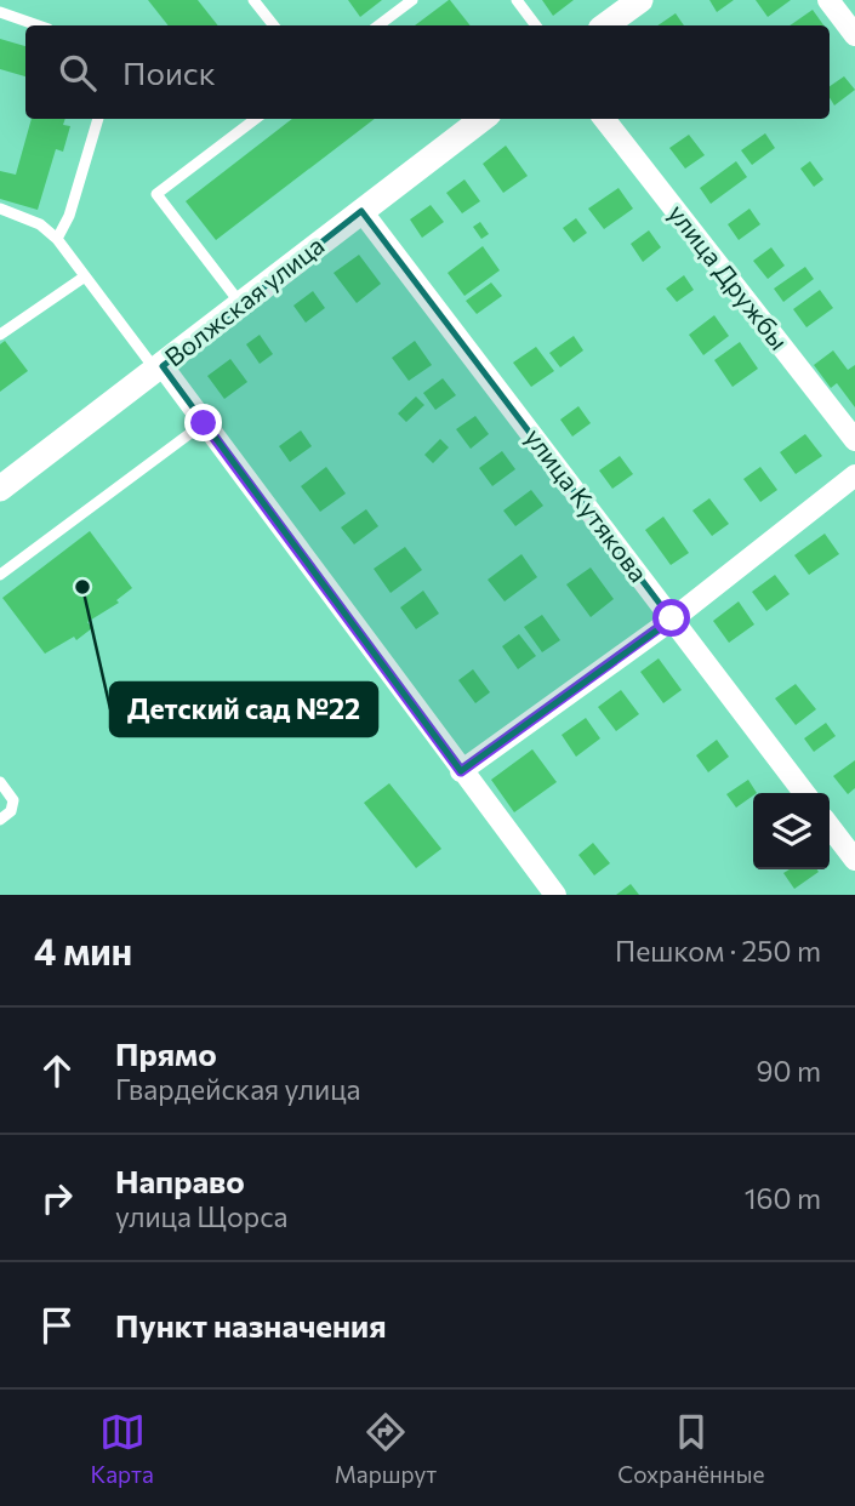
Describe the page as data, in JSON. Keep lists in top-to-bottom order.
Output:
{
  "streets": {
    "street": ["улица Дружбы", "Волжская улица", "улица Кутякова"]
  },
  "crossings": [
    ["Волжская улица", "улица Кутякова"]
  ],
  "places": ["Детский сад №22"],
  "page": {
    "search": "Поиск",
    "heading": ["4 мин", "Пешком · 250 m"],
    "list": [
      ["Прямо", "Гвардейская улица", "90 m"],
      ["Направо", "улица Щорса", "160 m"],
      "Пункт назначения"
    ],
    "nav": ["Карта", "Маршрут", "Сохранённые"]
  }
}
